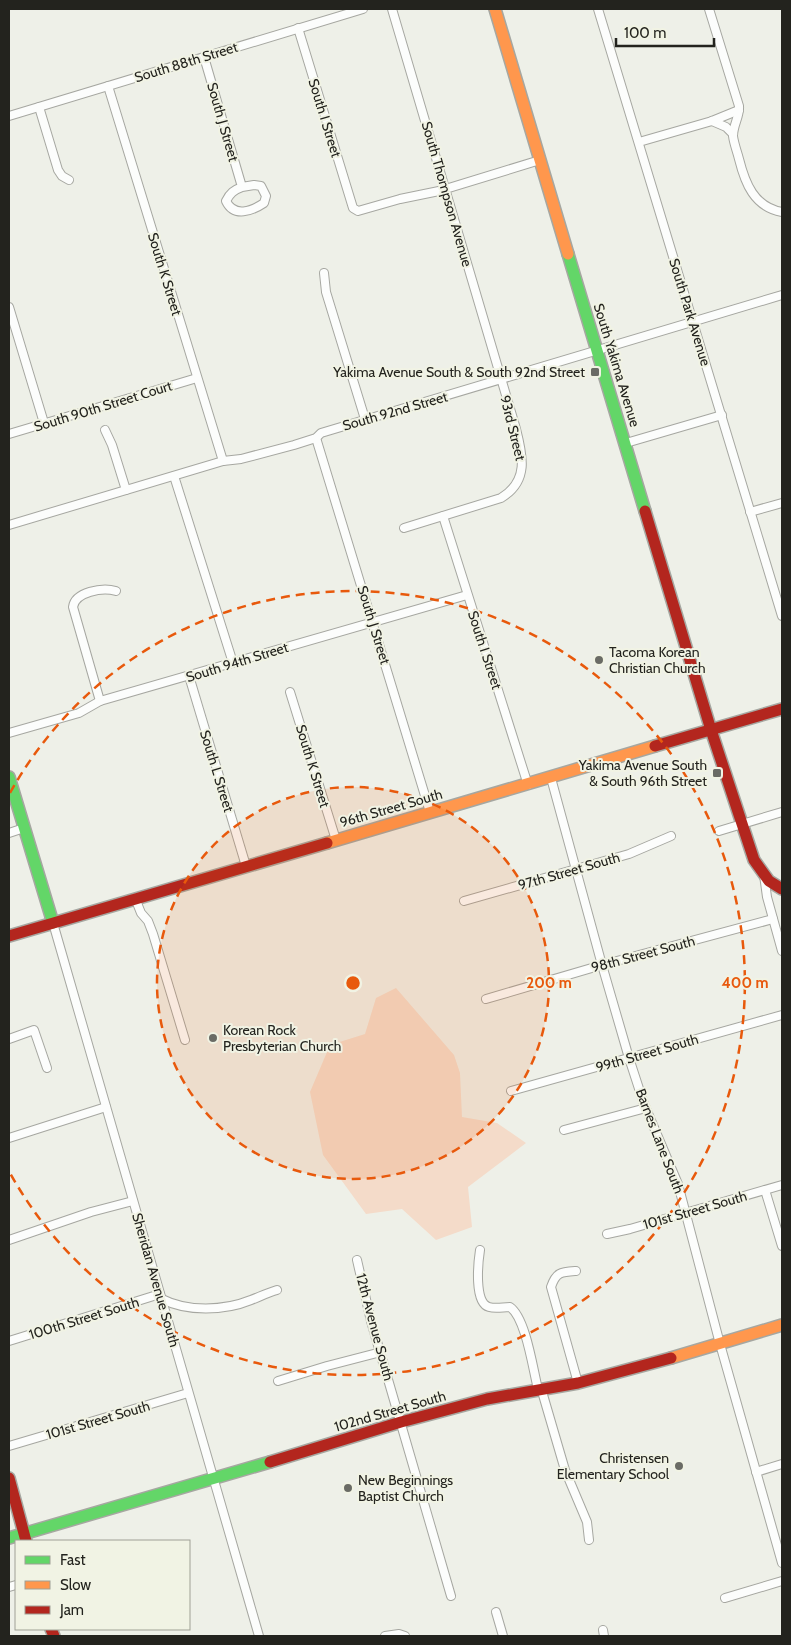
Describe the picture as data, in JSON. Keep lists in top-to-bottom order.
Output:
{
  "streets": {
    "main road": ["South Yakima Avenue", "96th Street South", "102nd Street South"],
    "street": [
      "South 88th Street",
      "South I Street",
      "South J Street",
      "South Thompson Avenue",
      "South K Street",
      "South Park Avenue",
      "South 90th Street Court",
      "South 92nd Street",
      "93rd Street",
      "South 94th Street",
      "South L Street",
      "97th Street South",
      "98th Street South",
      "99th Street South",
      "Barnes Lane South",
      "101st Street South",
      "Sheridan Avenue South",
      "100th Street South",
      "12th Avenue South"
    ]
  },
  "crossings": [
    ["South 88th Street", "South I Street"],
    ["South 88th Street", "South J Street"],
    ["South 88th Street", "South K Street"],
    ["South I Street", "South Thompson Avenue"],
    ["South I Street", "93rd Street"],
    ["South I Street", "South 94th Street"],
    ["South I Street", "96th Street South"],
    ["South J Street", "South 92nd Street"],
    ["South J Street", "South 94th Street"],
    ["South J Street", "96th Street South"],
    ["South Thompson Avenue", "South 92nd Street"],
    ["South Thompson Avenue", "93rd Street"],
    ["South K Street", "South 90th Street Court"],
    ["South K Street", "South 92nd Street"],
    ["South K Street", "96th Street South"],
    ["South Park Avenue", "South 92nd Street"],
    ["South Yakima Avenue", "South 92nd Street"],
    ["South Yakima Avenue", "96th Street South"],
    ["South 92nd Street", "93rd Street"],
    ["South 94th Street", "South L Street"],
    ["South L Street", "96th Street South"],
    ["96th Street South", "Barnes Lane South"],
    ["96th Street South", "Sheridan Avenue South"],
    ["97th Street South", "Barnes Lane South"],
    ["98th Street South", "Barnes Lane South"],
    ["99th Street South", "Barnes Lane South"],
    ["Barnes Lane South", "101st Street South"],
    ["Barnes Lane South", "102nd Street South"],
    ["101st Street South", "Sheridan Avenue South"],
    ["Sheridan Avenue South", "100th Street South"],
    ["Sheridan Avenue South", "102nd Street South"],
    ["12th Avenue South", "102nd Street South"]
  ],
  "places": {
    "transit": ["Yakima Avenue South & South 92nd Street", "Yakima Avenue South & South 96th Street"],
    "other": [
      "Tacoma Korean Christian Church",
      "Korean Rock Presbyterian Church",
      "Christensen Elementary School",
      "New Beginnings Baptist Church"
    ]
  },
  "legend": ["Fast", "Slow", "Jam"],
  "scale_bar": "100 m",
  "rings": ["200 m", "400 m"]
}
